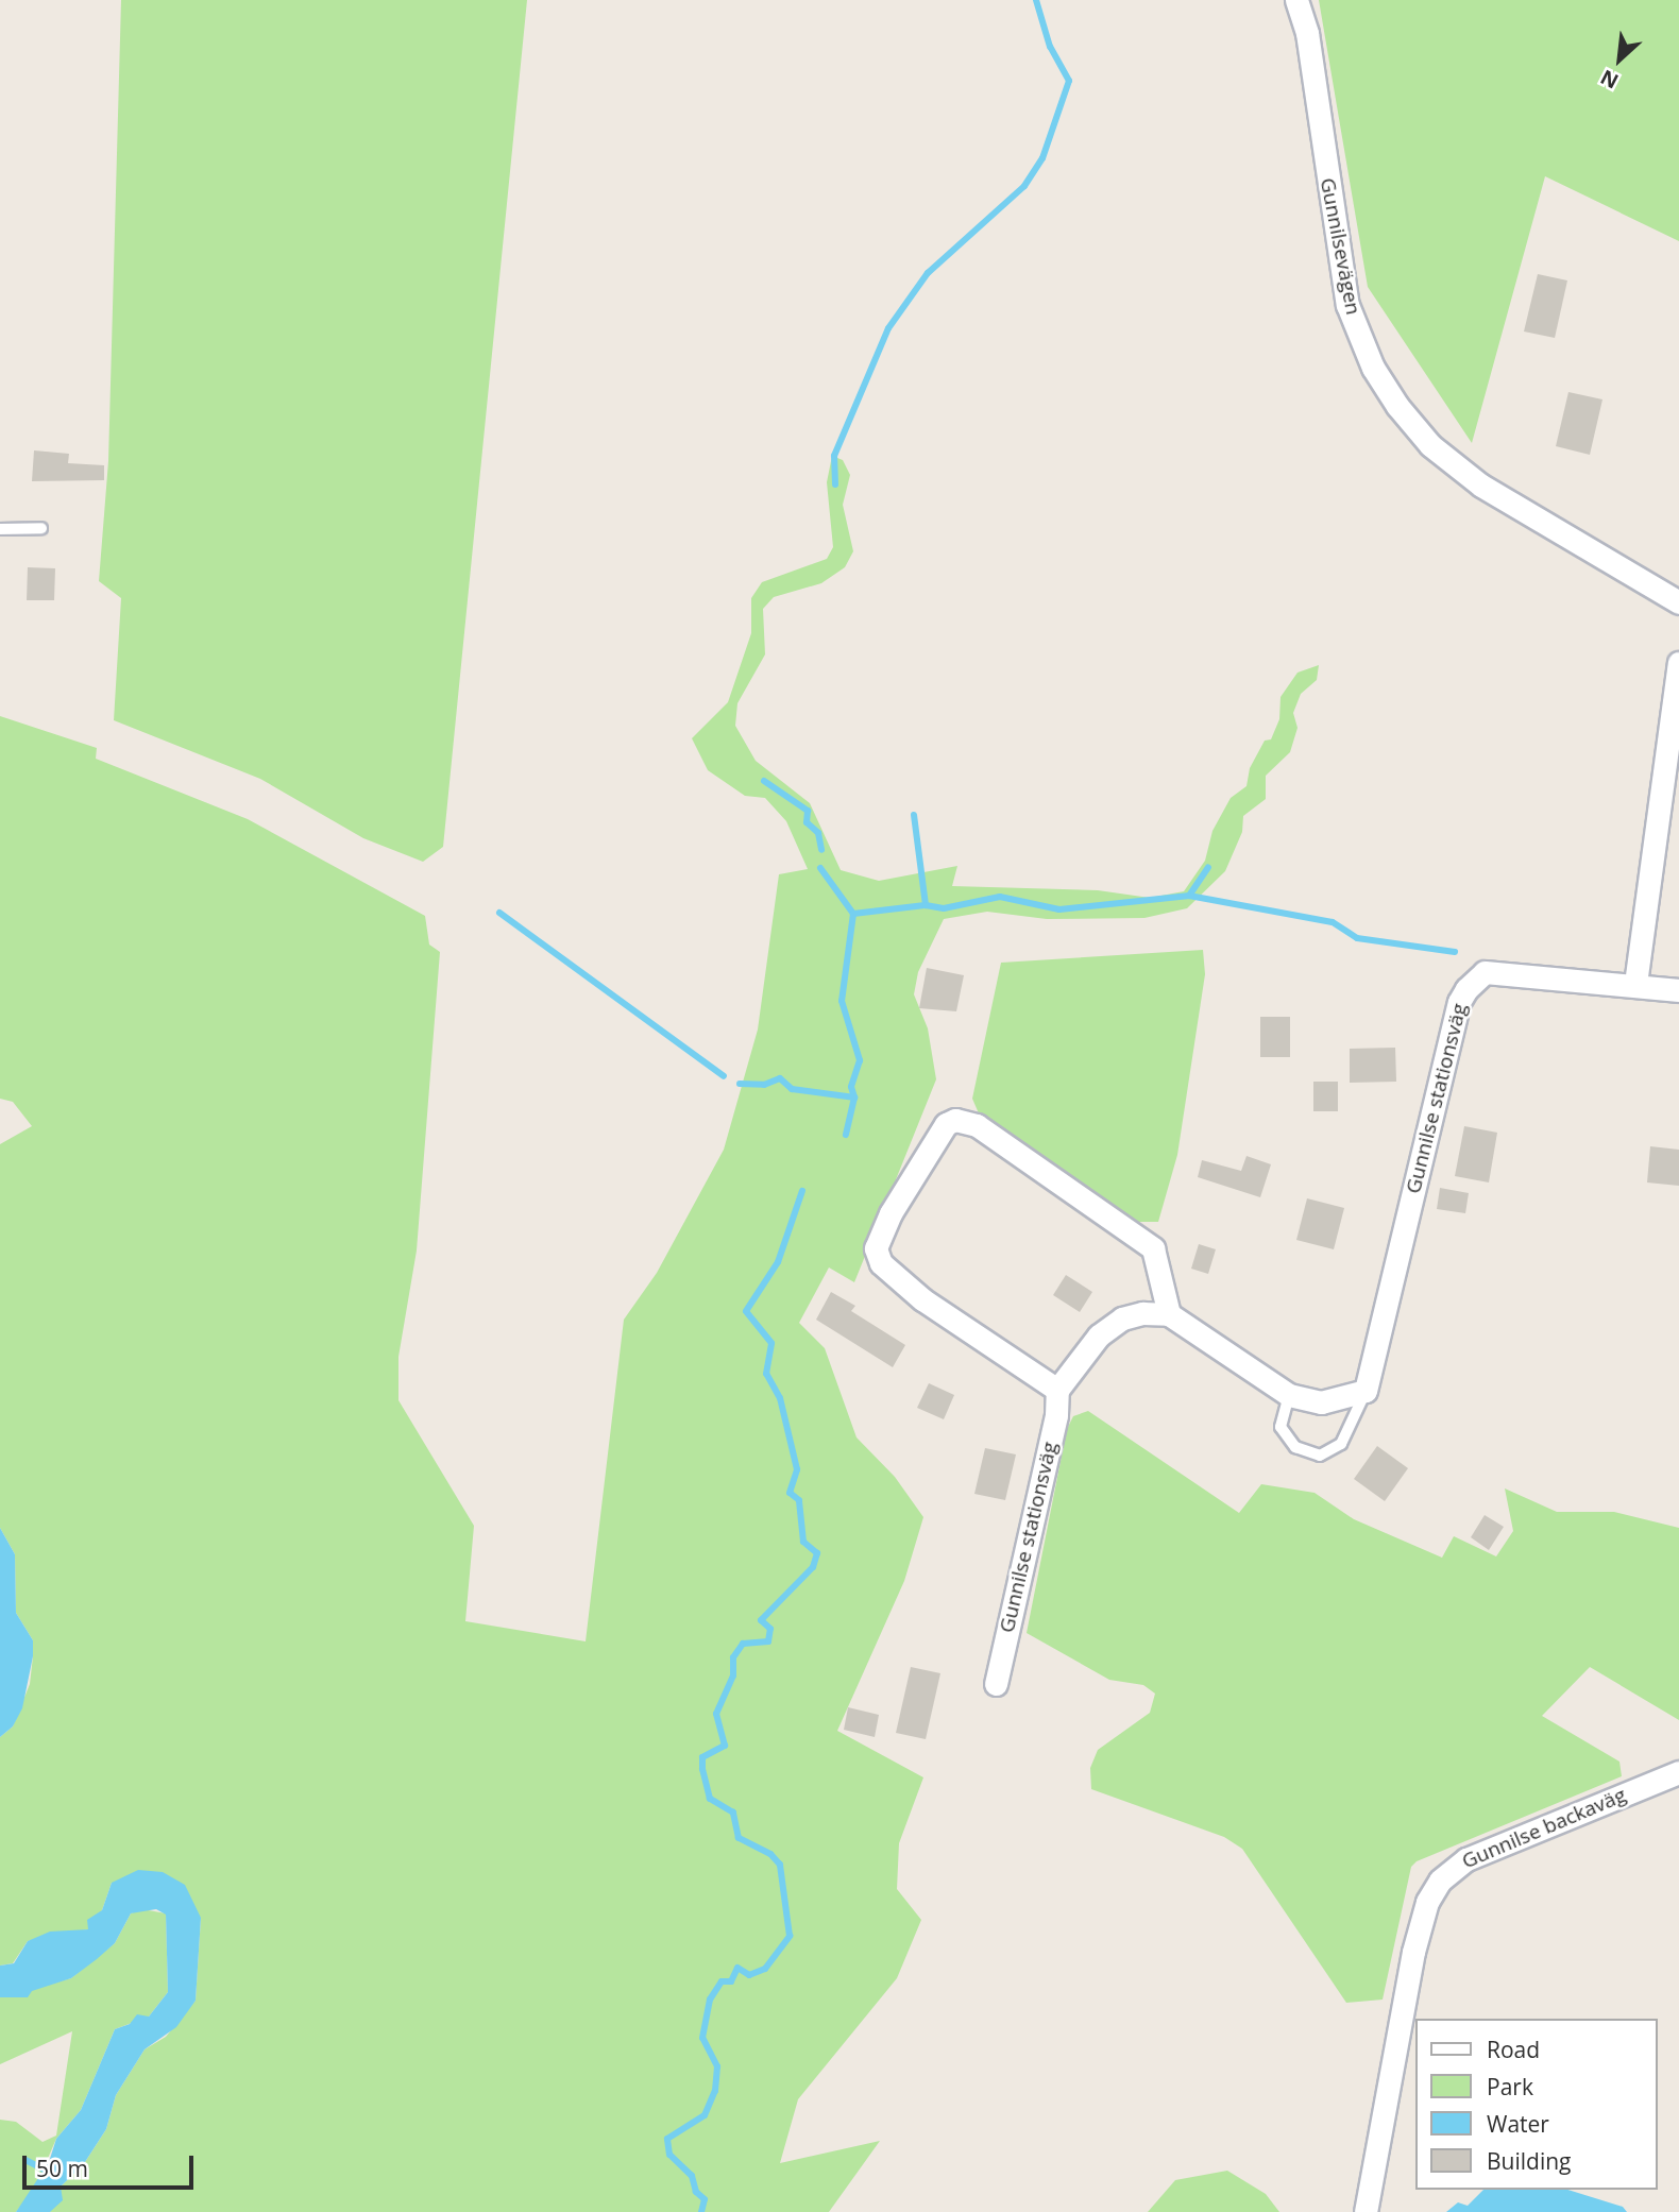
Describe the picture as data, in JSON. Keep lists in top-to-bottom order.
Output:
{
  "streets": {
    "street": ["Gunnilsevägen", "Gunnilse stationsväg", "Gunnilse backaväg"]
  },
  "legend": [
    "Road",
    "Park",
    "Water",
    "Building"
  ],
  "scale_bar": "50 m",
  "north": "bottom left"
}
